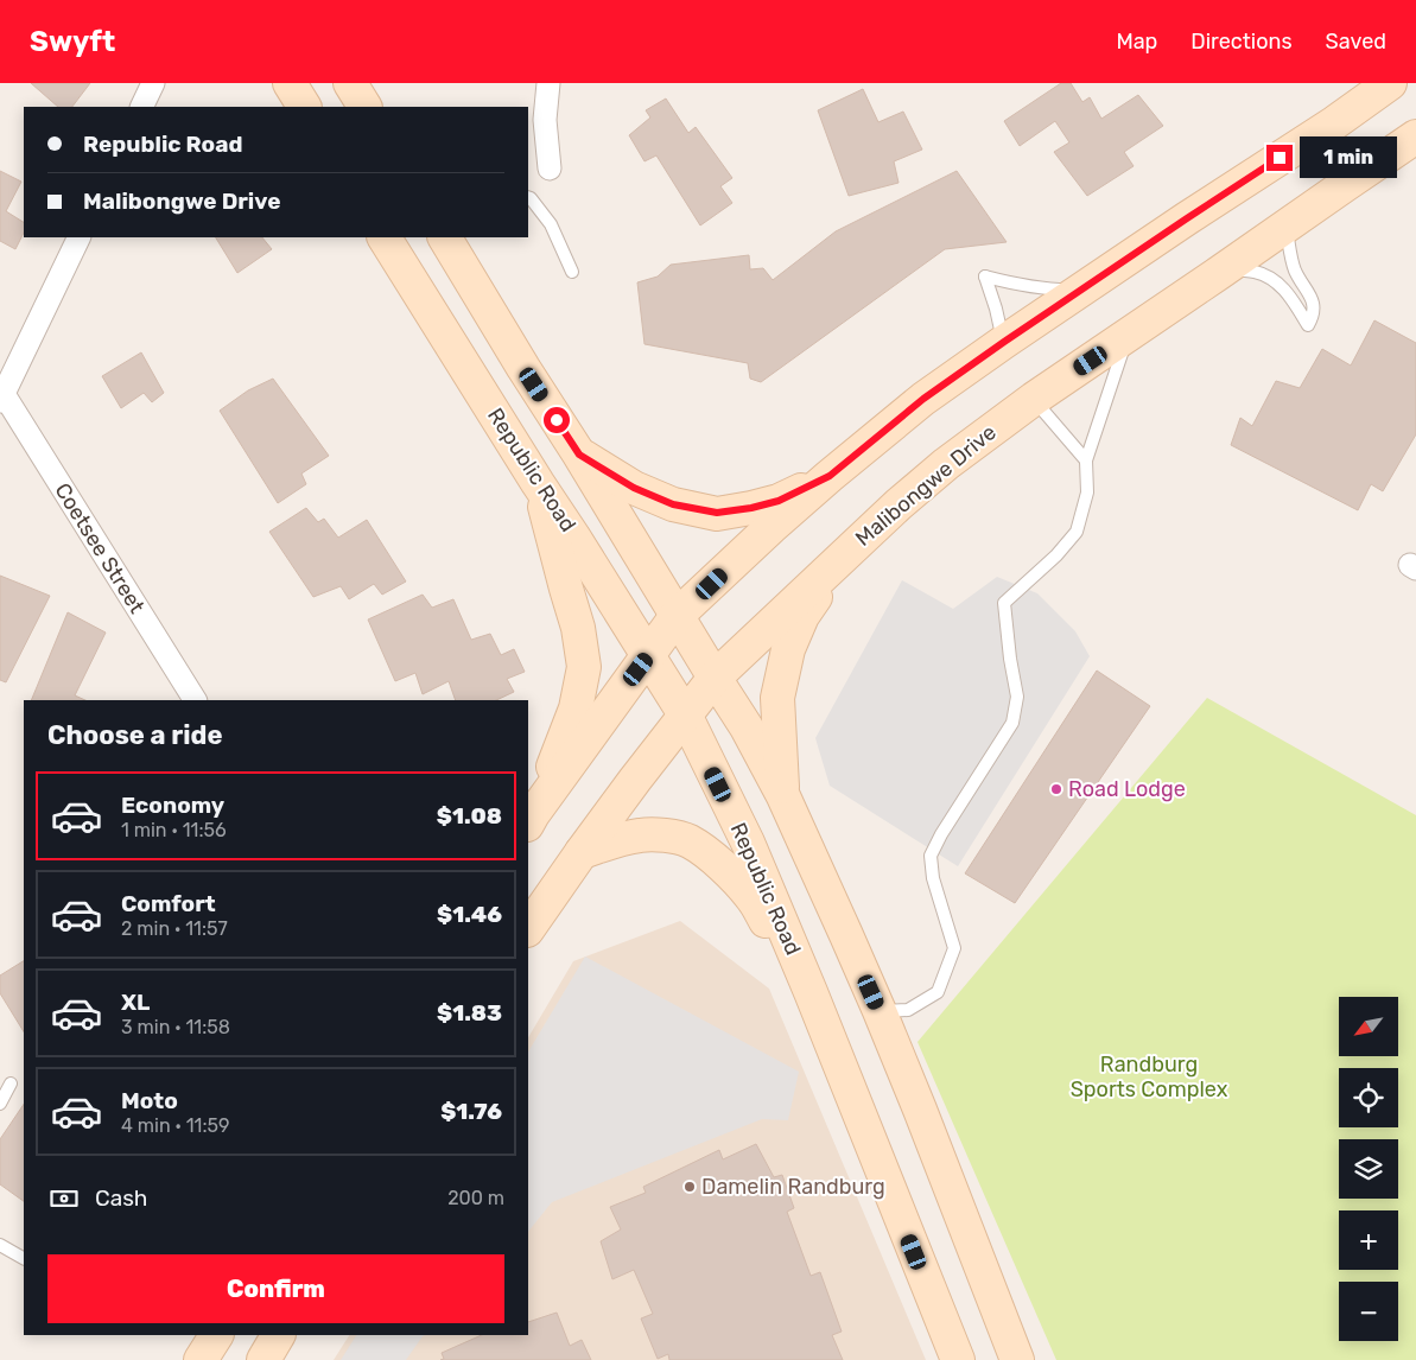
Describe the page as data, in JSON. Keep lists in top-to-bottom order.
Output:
{
  "streets": {
    "main road": ["Republic Road", "Malibongwe Drive"],
    "street": ["Coetsee Street"]
  },
  "crossings": [
    ["Republic Road", "Malibongwe Drive"]
  ],
  "parks": ["Randburg Sports Complex"],
  "places": ["Road Lodge", "Damelin Randburg"],
  "north": "bottom left",
  "page": {
    "header": "Swyft",
    "nav": ["Map", "Directions", "Saved"],
    "banner": ["Republic Road", "Malibongwe Drive"],
    "bubble": "1 min",
    "heading": "Choose a ride",
    "list": [
      {
        "name": "Economy",
        "note": "1 min · 11:56",
        "value": "$1.08"
      },
      {
        "name": "Comfort",
        "note": "2 min · 11:57",
        "value": "$1.46"
      },
      {
        "name": "XL",
        "note": "3 min · 11:58",
        "value": "$1.83"
      },
      {
        "name": "Moto",
        "note": "4 min · 11:59",
        "value": "$1.76"
      }
    ],
    "map_buttons": ["+", "−"],
    "pay": ["Cash", "200 m"],
    "buttons": "Confirm"
  }
}
